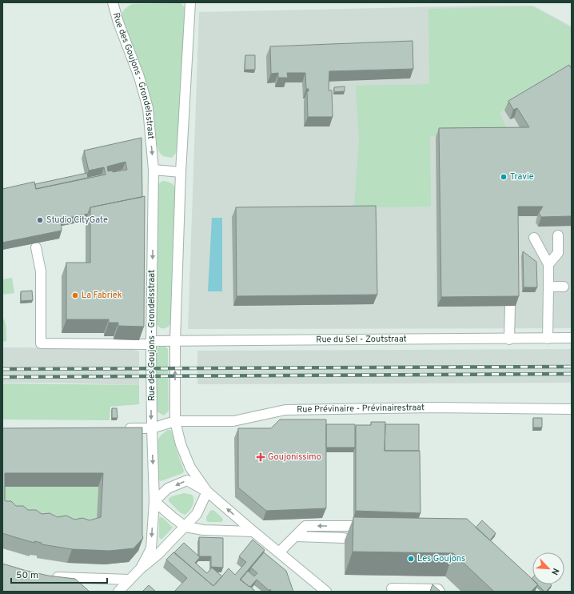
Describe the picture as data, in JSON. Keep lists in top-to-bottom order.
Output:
{
  "streets": {
    "street": ["Rue des Goujons - Grondelsstraat", "Rue du Sel - Zoutstraat", "Rue Prévinaire - Prévinairestraat"]
  },
  "crossings": [
    ["Rue des Goujons - Grondelsstraat", "Rue du Sel - Zoutstraat"],
    ["Rue des Goujons - Grondelsstraat", "Rue Prévinaire - Prévinairestraat"]
  ],
  "places": {
    "other": [
      "Travie",
      "Studio CityGate",
      "La Fabriek",
      "Les Goujons"
    ],
    "health": ["Goujonissimo"]
  },
  "scale_bar": "50 m",
  "north": "bottom right"
}
